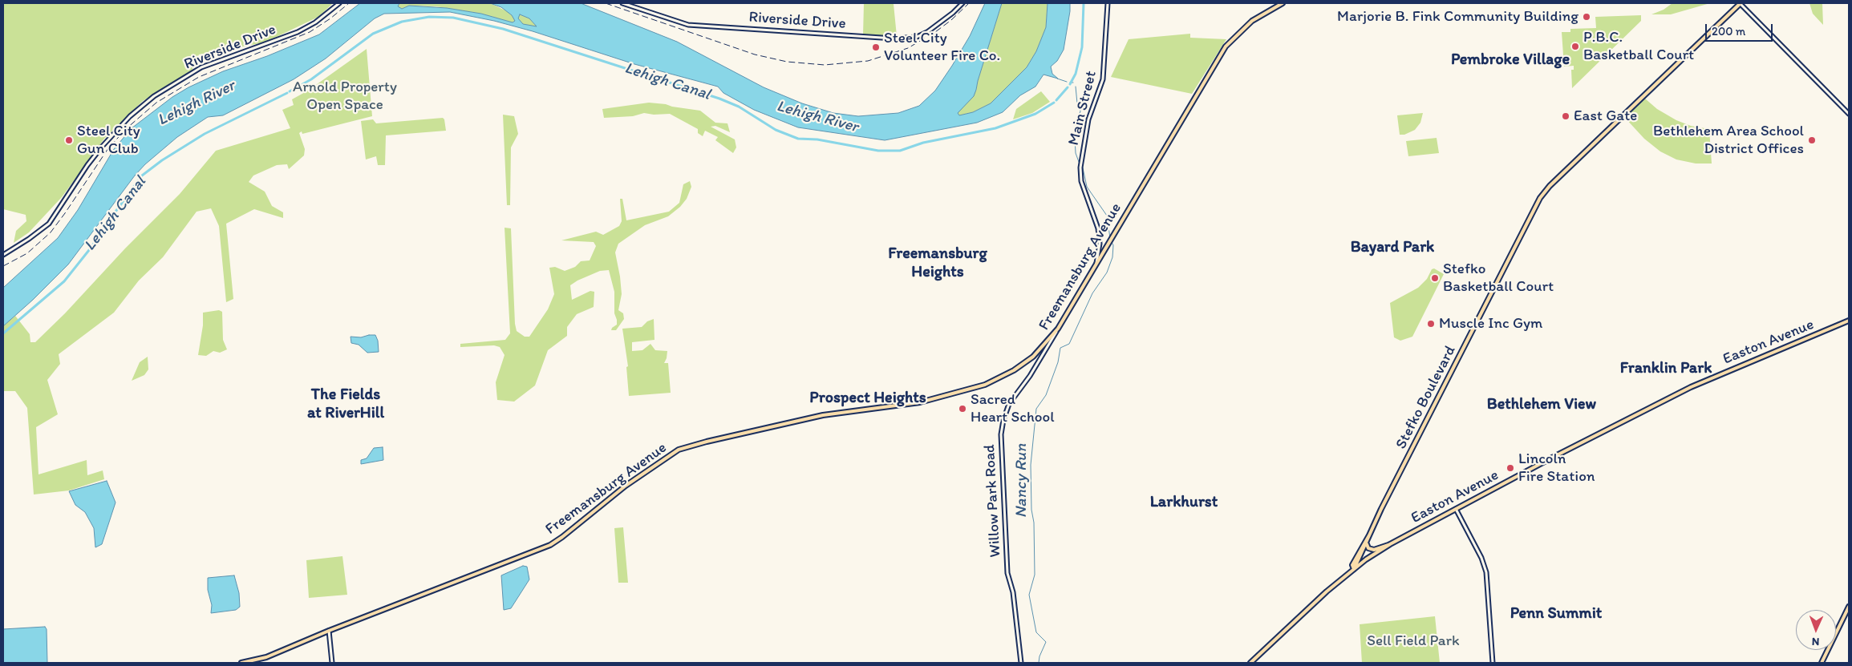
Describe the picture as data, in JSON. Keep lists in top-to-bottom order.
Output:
{
  "streets": {
    "main road": ["Freemansburg Avenue", "Easton Avenue", "Stefko Boulevard"],
    "street": ["Riverside Drive", "Main Street", "Willow Park Road"]
  },
  "crossings": [
    ["Main Street", "Freemansburg Avenue"],
    ["Freemansburg Avenue", "Willow Park Road"],
    ["Easton Avenue", "Stefko Boulevard"]
  ],
  "districts": [
    "Pembroke Village",
    "Bayard Park",
    "Freemansburg Heights",
    "Franklin Park",
    "The Fields at RiverHill",
    "Prospect Heights",
    "Bethlehem View",
    "Larkhurst",
    "Penn Summit"
  ],
  "water": ["Lehigh Canal", "Lehigh River", "Nancy Run"],
  "parks": ["Arnold Property Open Space", "Sell Field Park"],
  "places": [
    "Marjorie B. Fink Community Building",
    "P.B.C. Basketball Court",
    "Steel City Volunteer Fire Co.",
    "East Gate",
    "Steel City Gun Club",
    "Bethlehem Area School District Offices",
    "Stefko Basketball Court",
    "Muscle Inc Gym",
    "Sacred Heart School",
    "Lincoln Fire Station"
  ],
  "scale_bar": "200 m",
  "north": "bottom"
}
